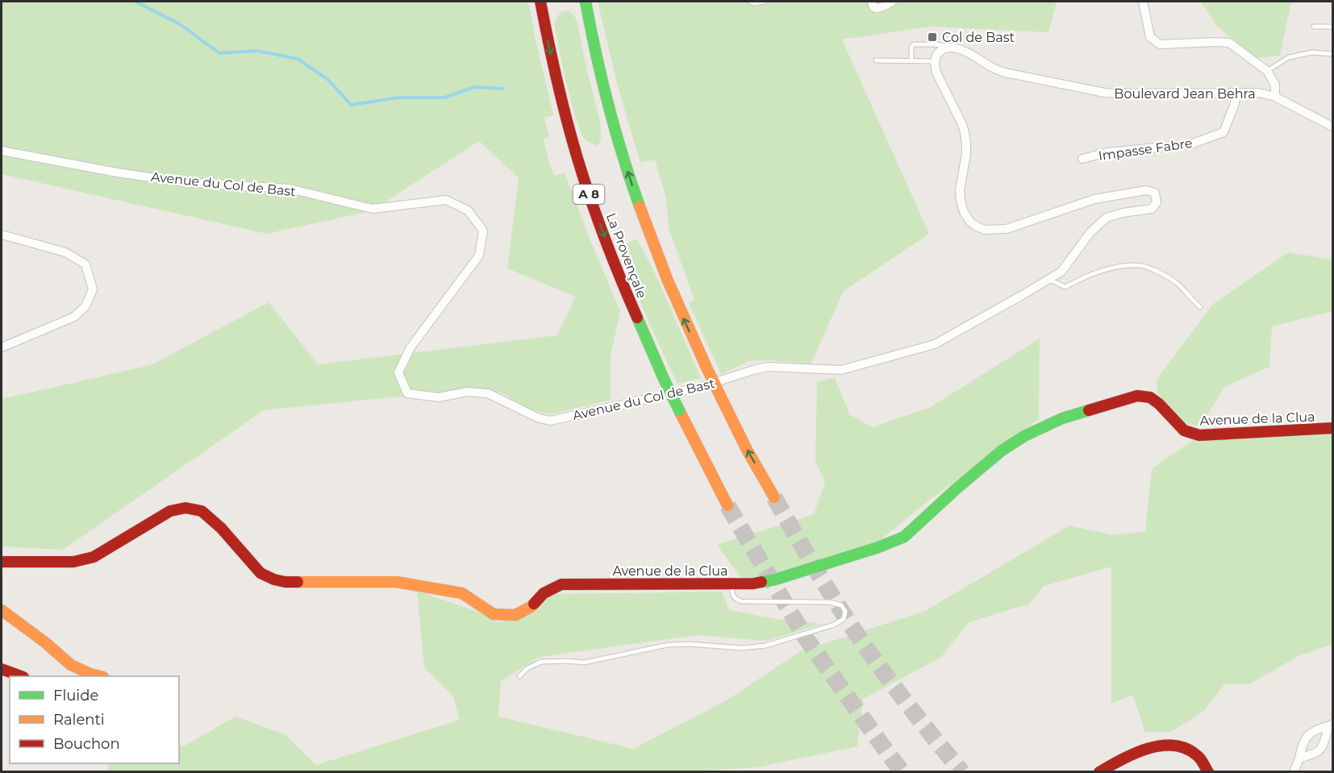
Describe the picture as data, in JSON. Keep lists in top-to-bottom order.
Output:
{
  "streets": {
    "main road": ["A 8", "La Provençale", "Avenue de la Clua"],
    "street": ["Boulevard Jean Behra", "Impasse Fabre", "Avenue du Col de Bast"]
  },
  "crossings": [
    ["Boulevard Jean Behra", "Impasse Fabre"]
  ],
  "places": {
    "transit": ["Col de Bast"]
  },
  "legend": ["Fluide", "Ralenti", "Bouchon"]
}
